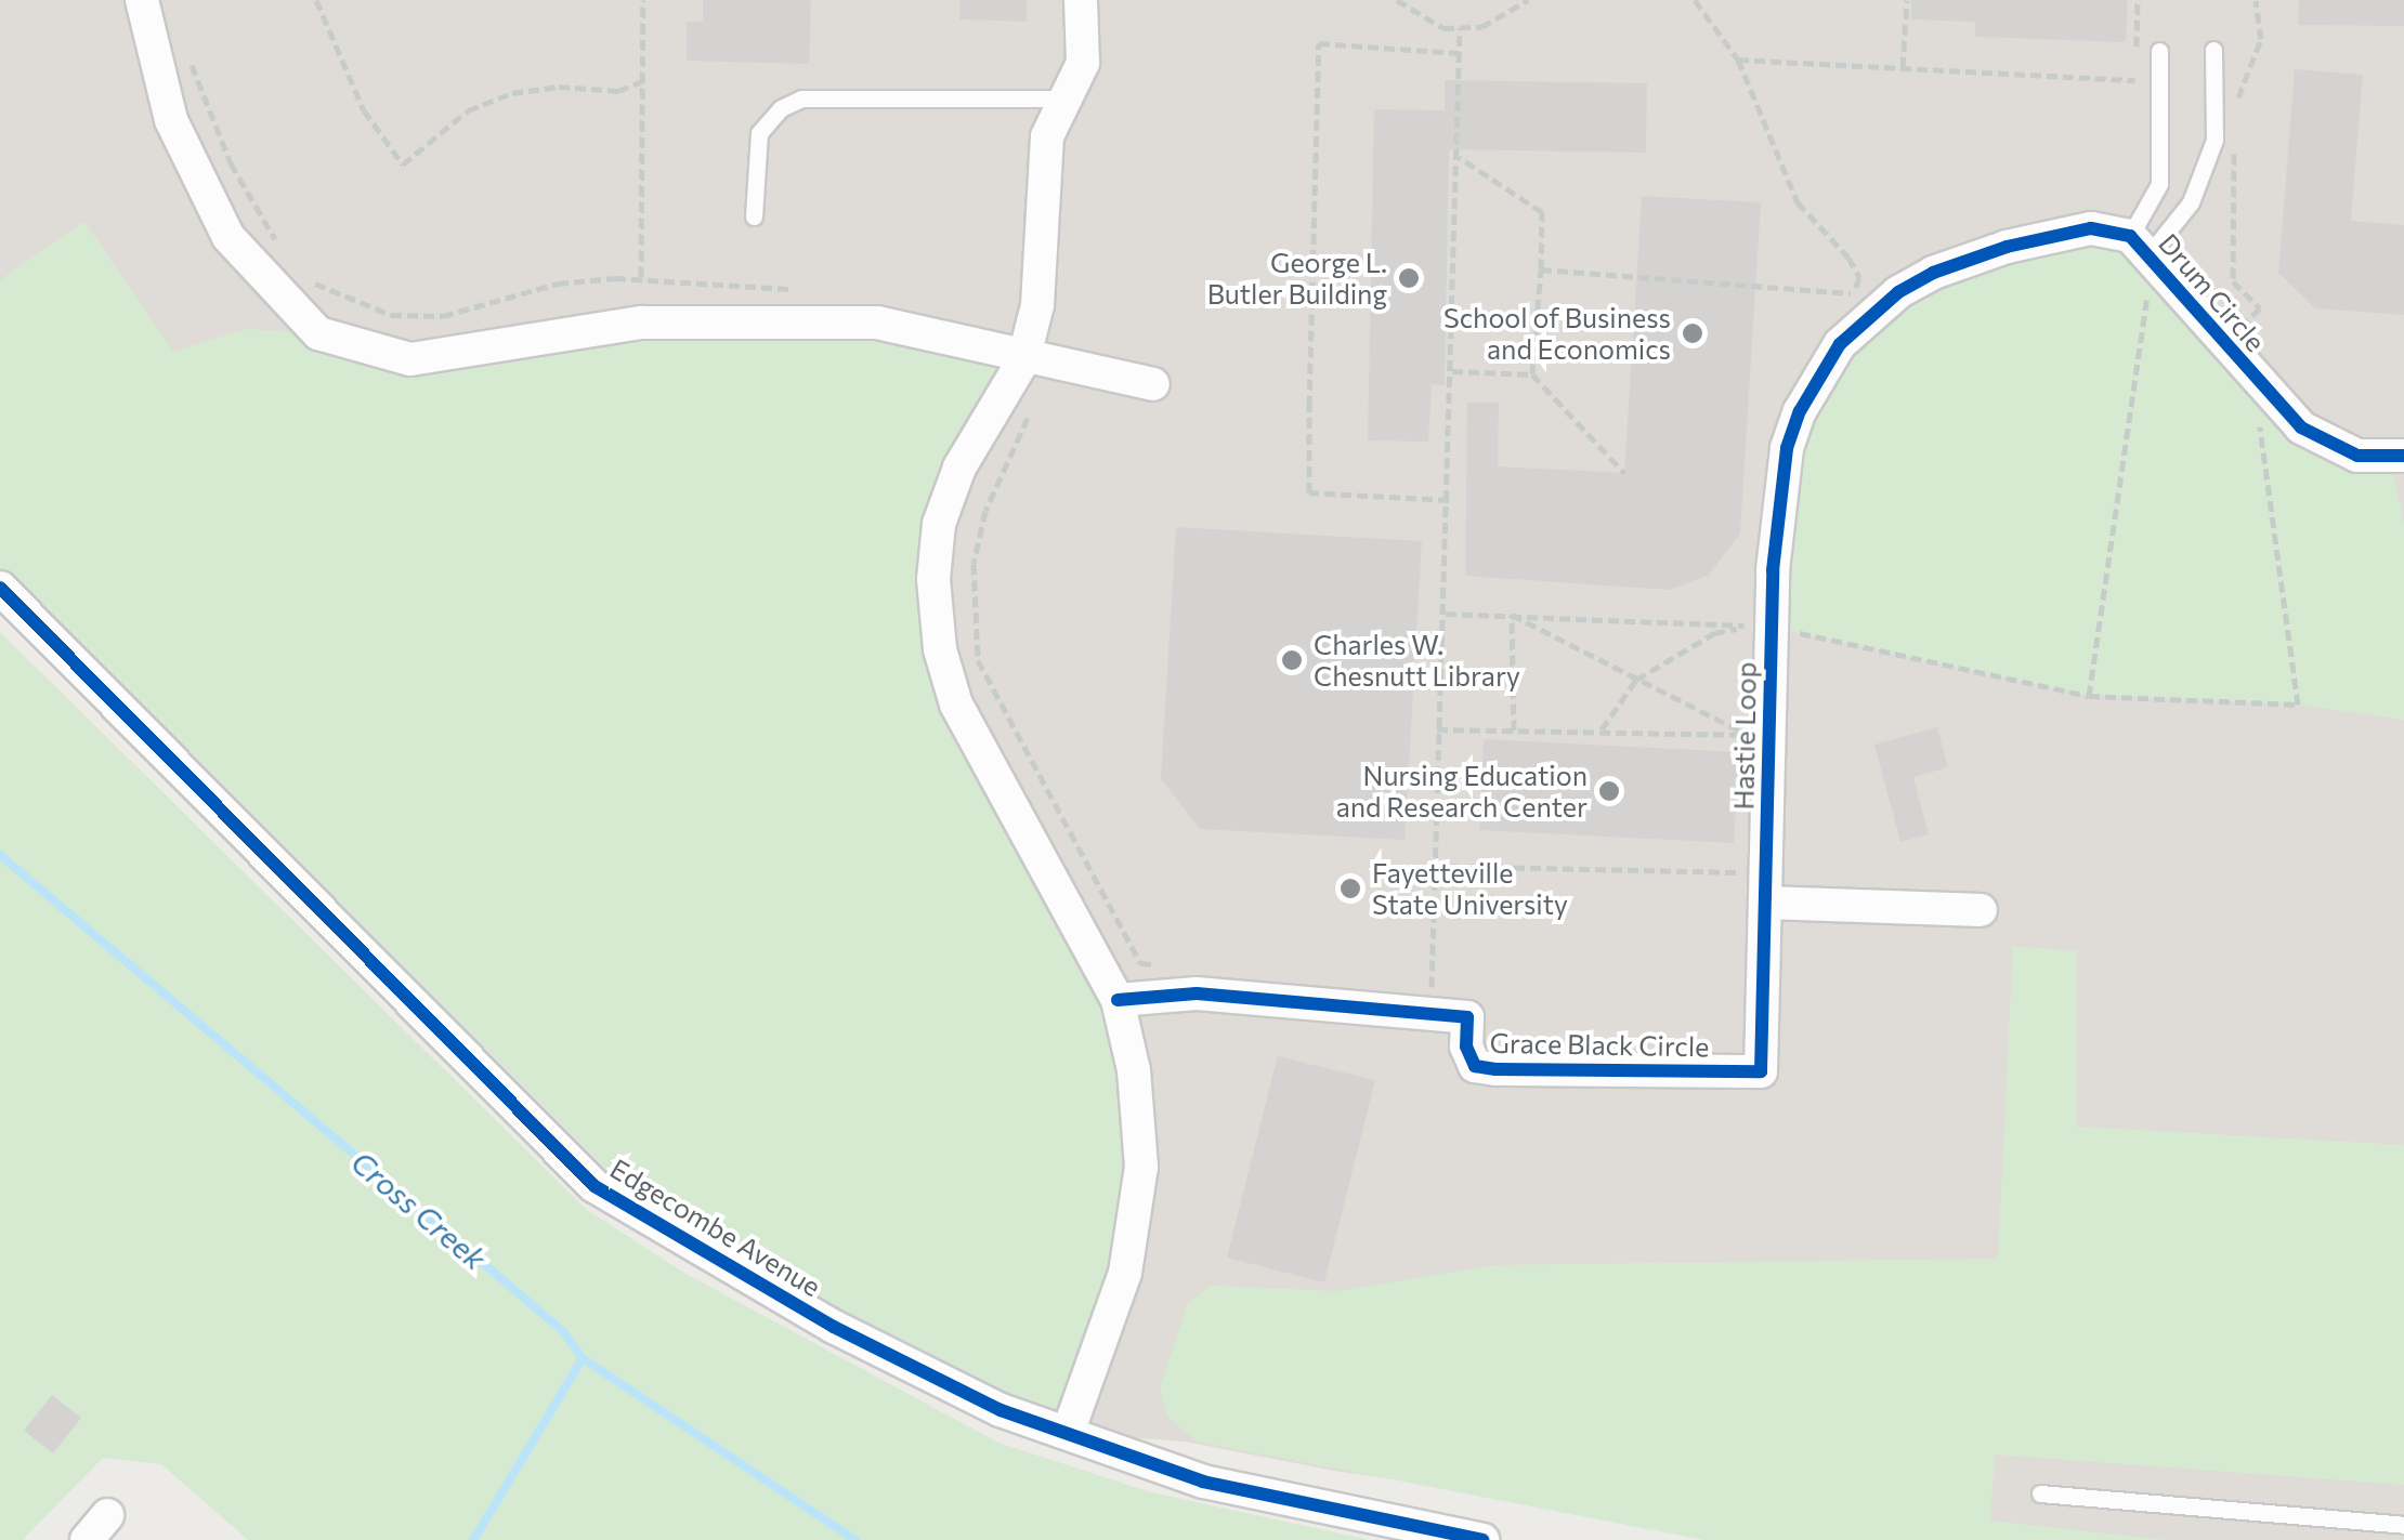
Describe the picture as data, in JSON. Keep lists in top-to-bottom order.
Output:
{
  "streets": {
    "street": [
      "Drum Circle",
      "Hastie Loop",
      "Grace Black Circle",
      "Edgecombe Avenue"
    ]
  },
  "crossings": [
    ["Drum Circle", "Hastie Loop"],
    ["Hastie Loop", "Grace Black Circle"]
  ],
  "water": ["Cross Creek"],
  "places": [
    "George L. Butler Building",
    "School of Business and Economics",
    "Charles W. Chesnutt Library",
    "Nursing Education and Research Center",
    "Fayetteville State University"
  ]
}
